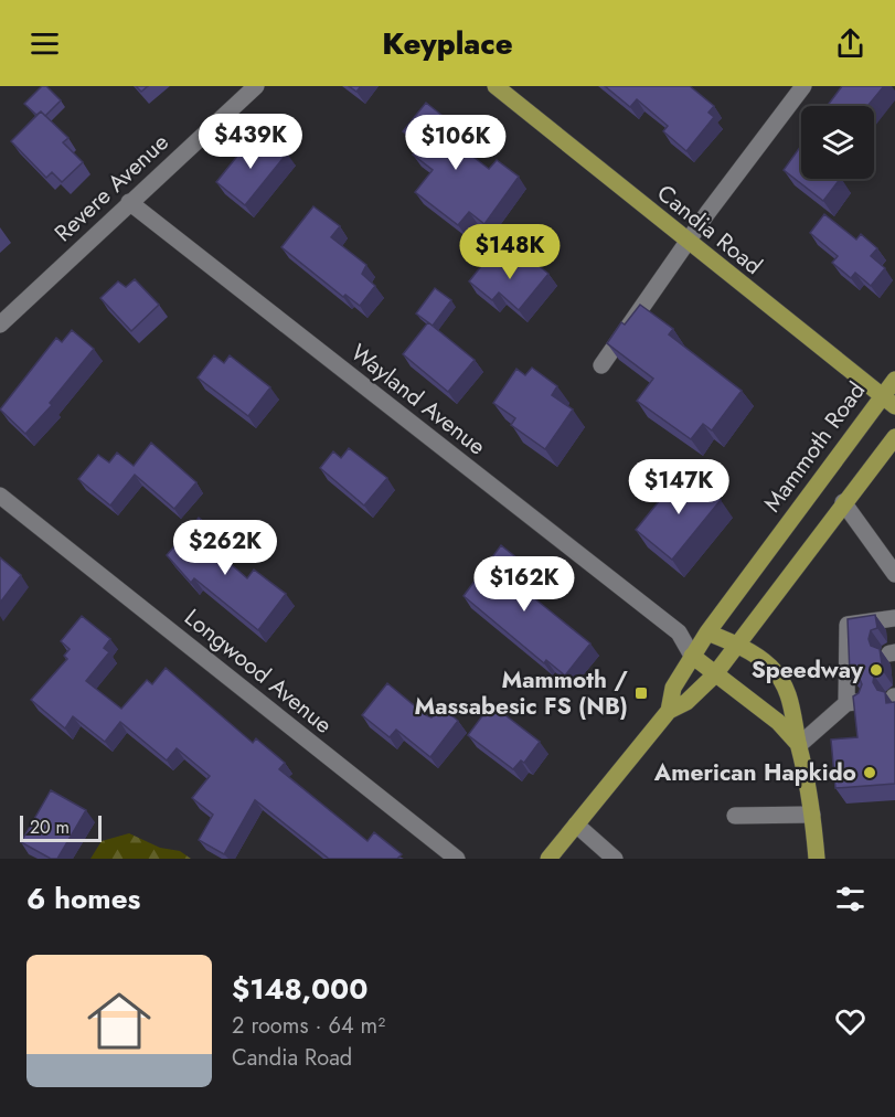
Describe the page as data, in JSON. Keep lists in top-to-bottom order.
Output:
{
  "streets": {
    "main road": ["Candia Road", "Mammoth Road"],
    "street": ["Revere Avenue", "Wayland Avenue", "Longwood Avenue"]
  },
  "crossings": [
    ["Revere Avenue", "Wayland Avenue"],
    ["Candia Road", "Mammoth Road"],
    ["Wayland Avenue", "Mammoth Road"]
  ],
  "places": {
    "other": ["Speedway", "American Hapkido"],
    "transit": ["Mammoth / Massabesic FS (NB)"]
  },
  "scale_bar": "20 m",
  "page": {
    "header": "Keyplace",
    "price": [
      "$439K",
      "$106K",
      "$148K",
      "$147K",
      "$262K",
      "$162K"
    ],
    "scale": "20 m",
    "heading": "6 homes",
    "list": [
      {
        "name": "$148,000",
        "note": "2 rooms · 64 m² · Candia Road"
      }
    ]
  }
}
